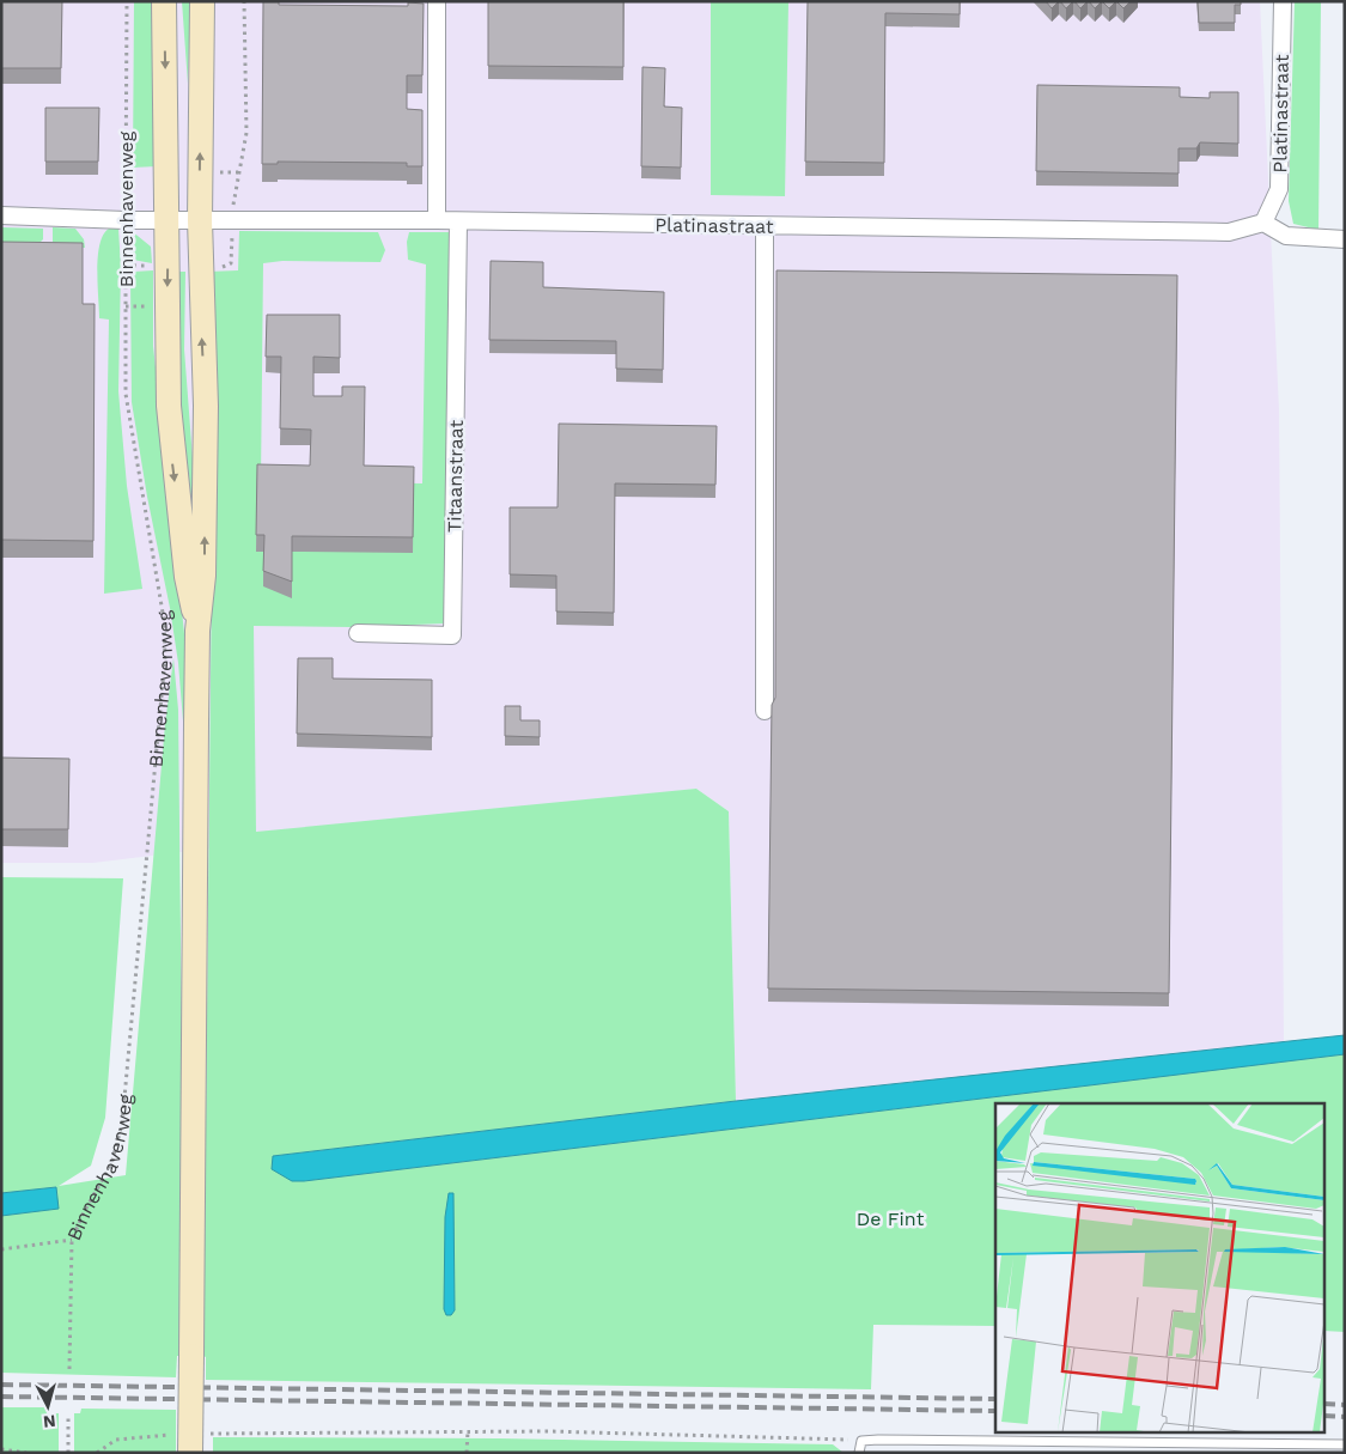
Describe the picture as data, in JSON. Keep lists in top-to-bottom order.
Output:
{
  "streets": {
    "main road": ["Binnenhavenweg"],
    "street": ["Platinastraat", "Titaanstraat"]
  },
  "crossings": [
    ["Platinastraat", "Binnenhavenweg"],
    ["Platinastraat", "Titaanstraat"]
  ],
  "parks": ["De Fint"],
  "north": "bottom"
}
